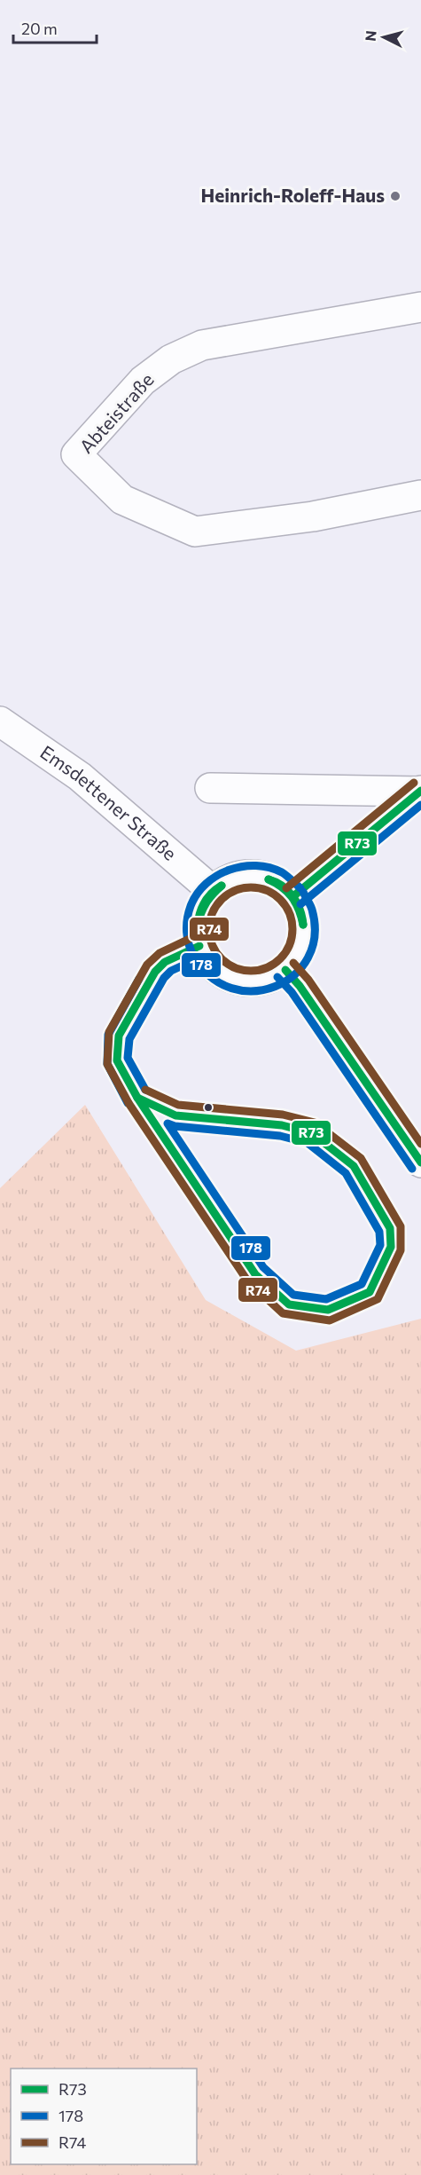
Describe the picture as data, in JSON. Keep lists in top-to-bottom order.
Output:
{
  "streets": {
    "street": ["Abteistraße", "Emsdettener Straße"]
  },
  "places": ["Heinrich-Roleff-Haus"],
  "lines": ["transit line R74", "transit line R73", "transit line 178"],
  "legend": ["R73", "178", "R74"],
  "scale_bar": "20 m",
  "north": "left"
}
